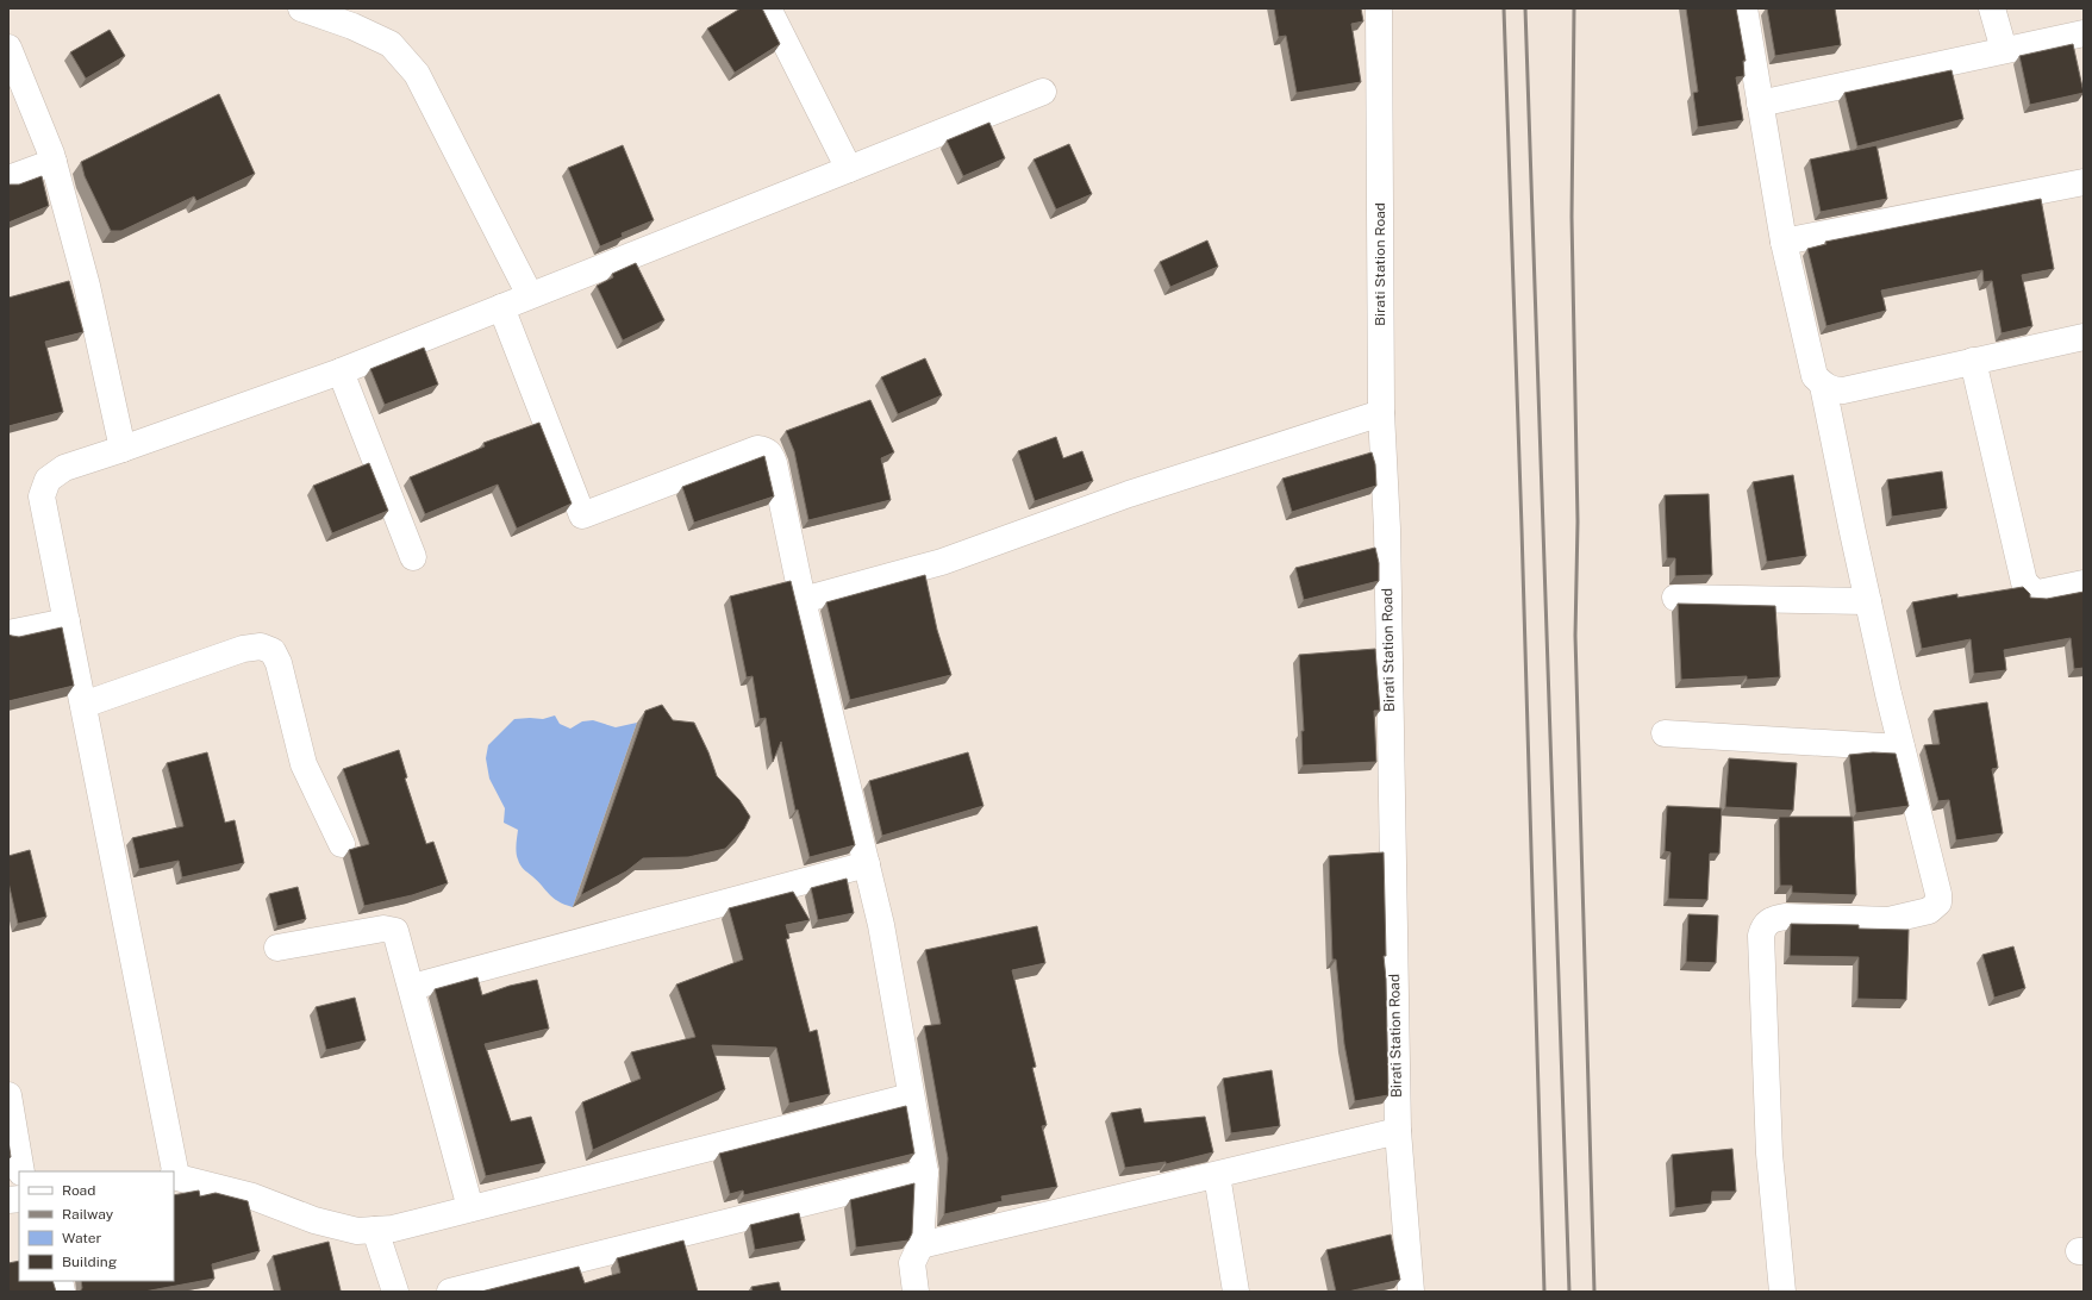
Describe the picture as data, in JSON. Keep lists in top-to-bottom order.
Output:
{
  "streets": {
    "street": ["Birati Station Road"]
  },
  "legend": [
    "Road",
    "Railway",
    "Water",
    "Building"
  ]
}
